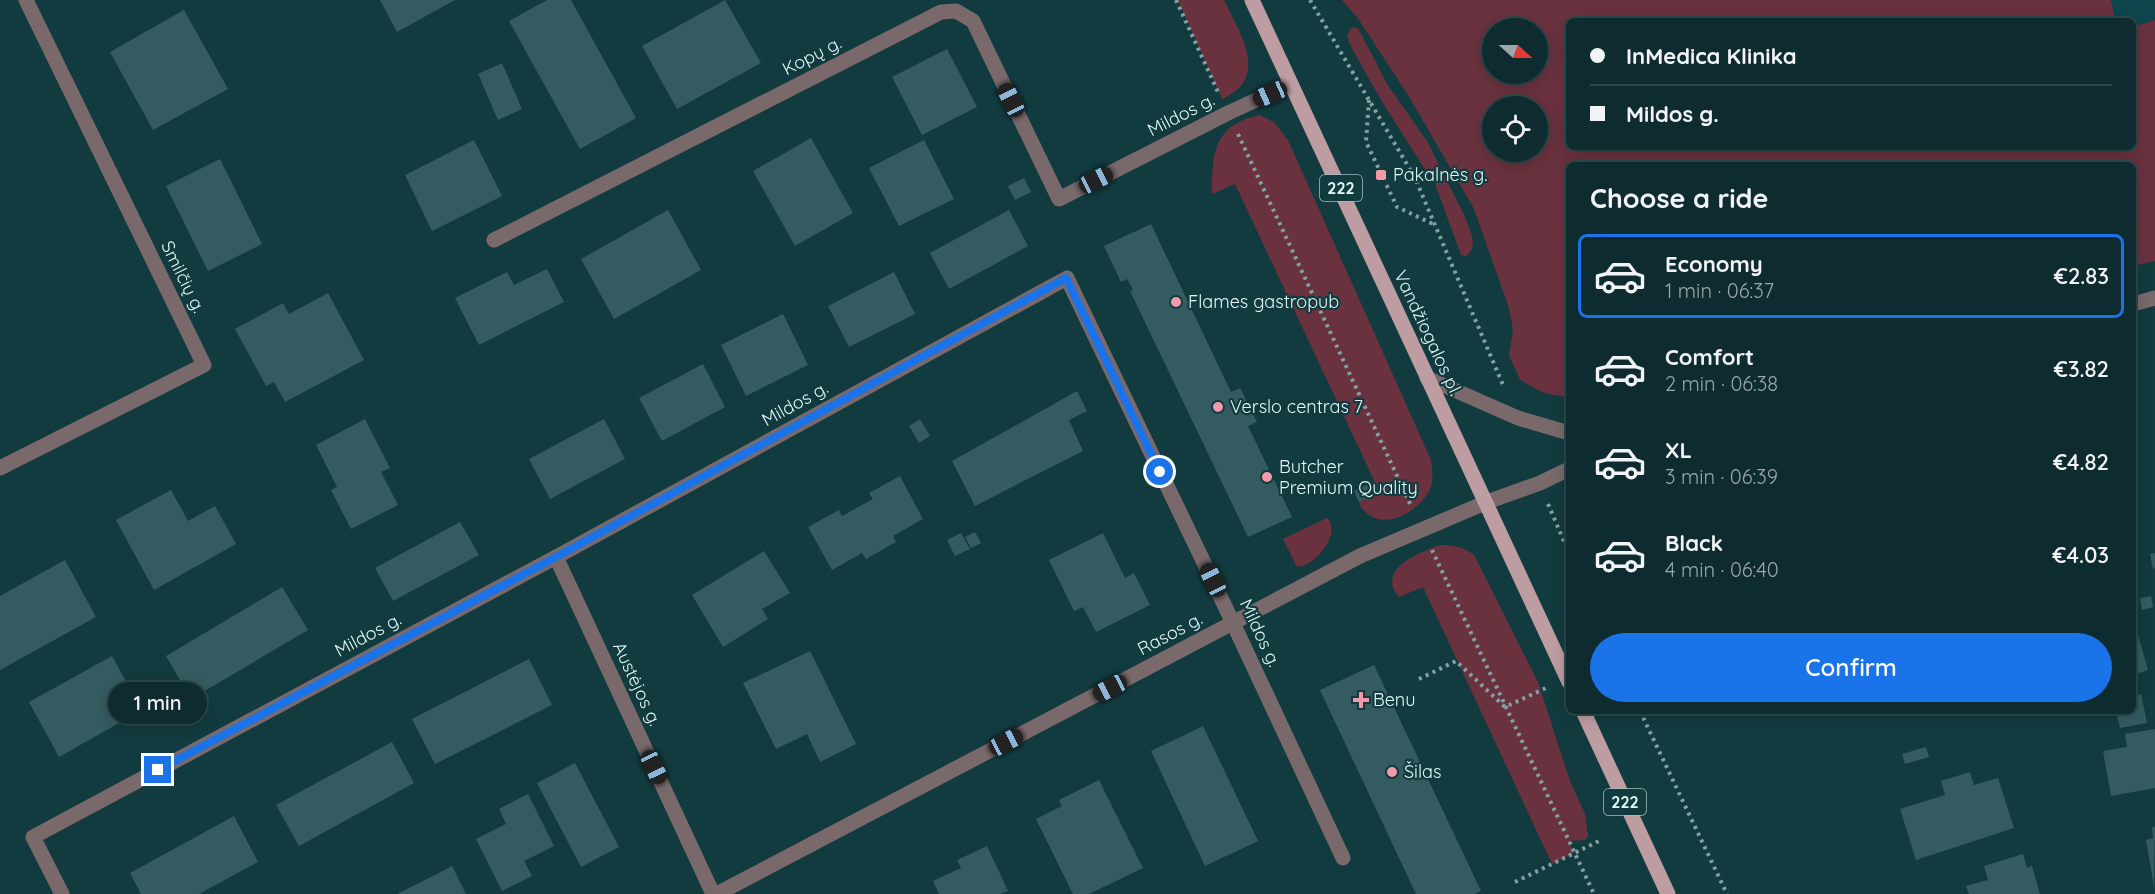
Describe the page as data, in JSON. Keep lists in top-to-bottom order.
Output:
{
  "streets": {
    "main road": ["222", "Vandžiogalos pl."],
    "street": [
      "Kopų g.",
      "Mildos g.",
      "Smilčių g.",
      "Rasos g.",
      "Austėjos g."
    ]
  },
  "crossings": [
    ["Kopų g.", "Mildos g."],
    ["Mildos g.", "Vandžiogalos pl."],
    ["Mildos g.", "Rasos g."],
    ["Mildos g.", "Austėjos g."],
    ["Vandžiogalos pl.", "Rasos g."],
    ["Rasos g.", "Austėjos g."]
  ],
  "places": {
    "transit": ["Pakalnės g."],
    "other": [
      "Flames gastropub",
      "Verslo centras 7",
      "Butcher Premium Quality",
      "Šilas"
    ],
    "health": ["Benu"]
  },
  "north": "right",
  "page": {
    "banner": ["InMedica Klinika", "Mildos g."],
    "heading": "Choose a ride",
    "list": [
      {
        "name": "Economy",
        "note": "1 min · 06:37",
        "value": "€2.83"
      },
      {
        "name": "Comfort",
        "note": "2 min · 06:38",
        "value": "€3.82"
      },
      {
        "name": "XL",
        "note": "3 min · 06:39",
        "value": "€4.82"
      },
      {
        "name": "Black",
        "note": "4 min · 06:40",
        "value": "€4.03"
      }
    ],
    "buttons": "Confirm",
    "bubble": "1 min"
  }
}
